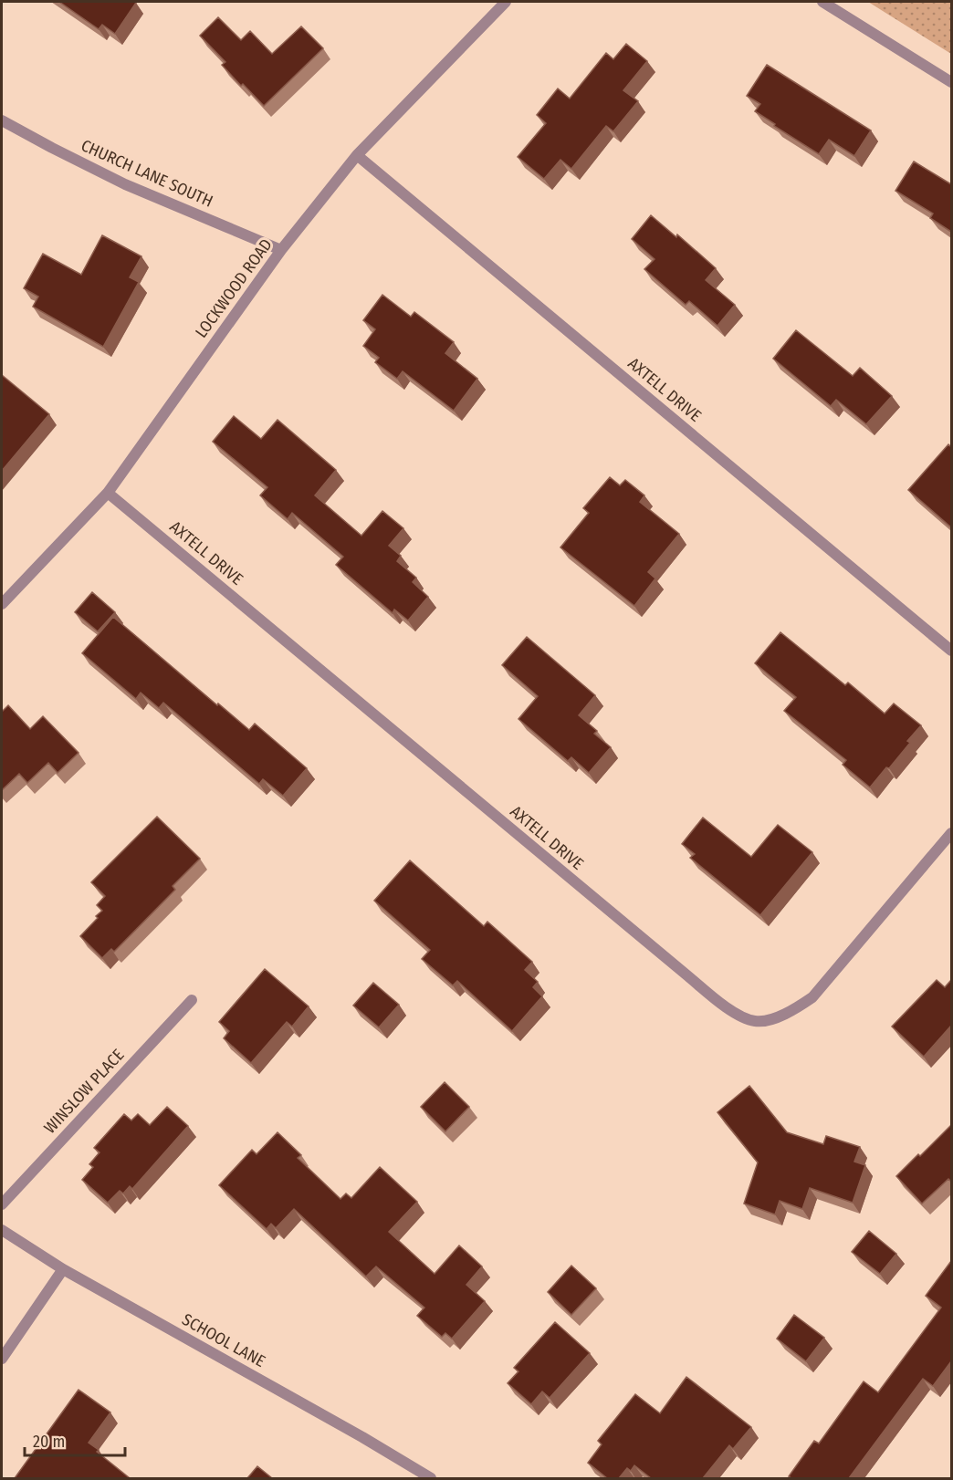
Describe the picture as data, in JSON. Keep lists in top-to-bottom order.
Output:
{
  "streets": {
    "street": [
      "CHURCH LANE SOUTH",
      "LOCKWOOD ROAD",
      "AXTELL DRIVE",
      "WINSLOW PLACE",
      "SCHOOL LANE"
    ]
  },
  "crossings": [
    ["CHURCH LANE SOUTH", "LOCKWOOD ROAD"],
    ["LOCKWOOD ROAD", "AXTELL DRIVE"]
  ],
  "scale_bar": "20 m"
}
